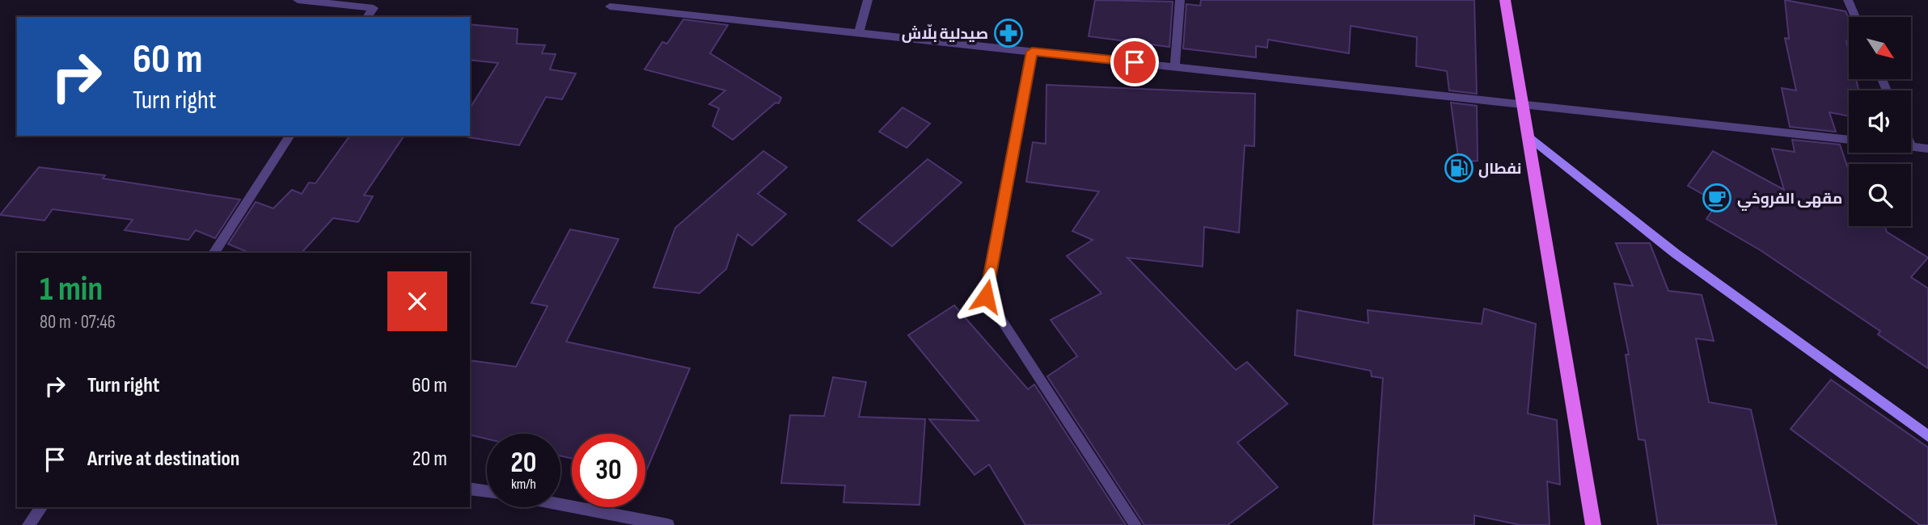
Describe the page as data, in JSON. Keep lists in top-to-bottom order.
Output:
{
  "places": {
    "pharmacy": ["صيدلية بلّاش"],
    "fuel station": ["نفطال"],
    "cafe": ["مقهى الفروخي"]
  },
  "north": "bottom right",
  "page": {
    "turn": ["60 m", "Turn right"],
    "heading": ["1 min", "80 m · 07:46"],
    "list": [
      {
        "name": "Turn right",
        "value": "60 m"
      },
      {
        "name": "Arrive at destination",
        "value": "20 m"
      }
    ],
    "speed": "20 km/h",
    "limit": "30"
  }
}
